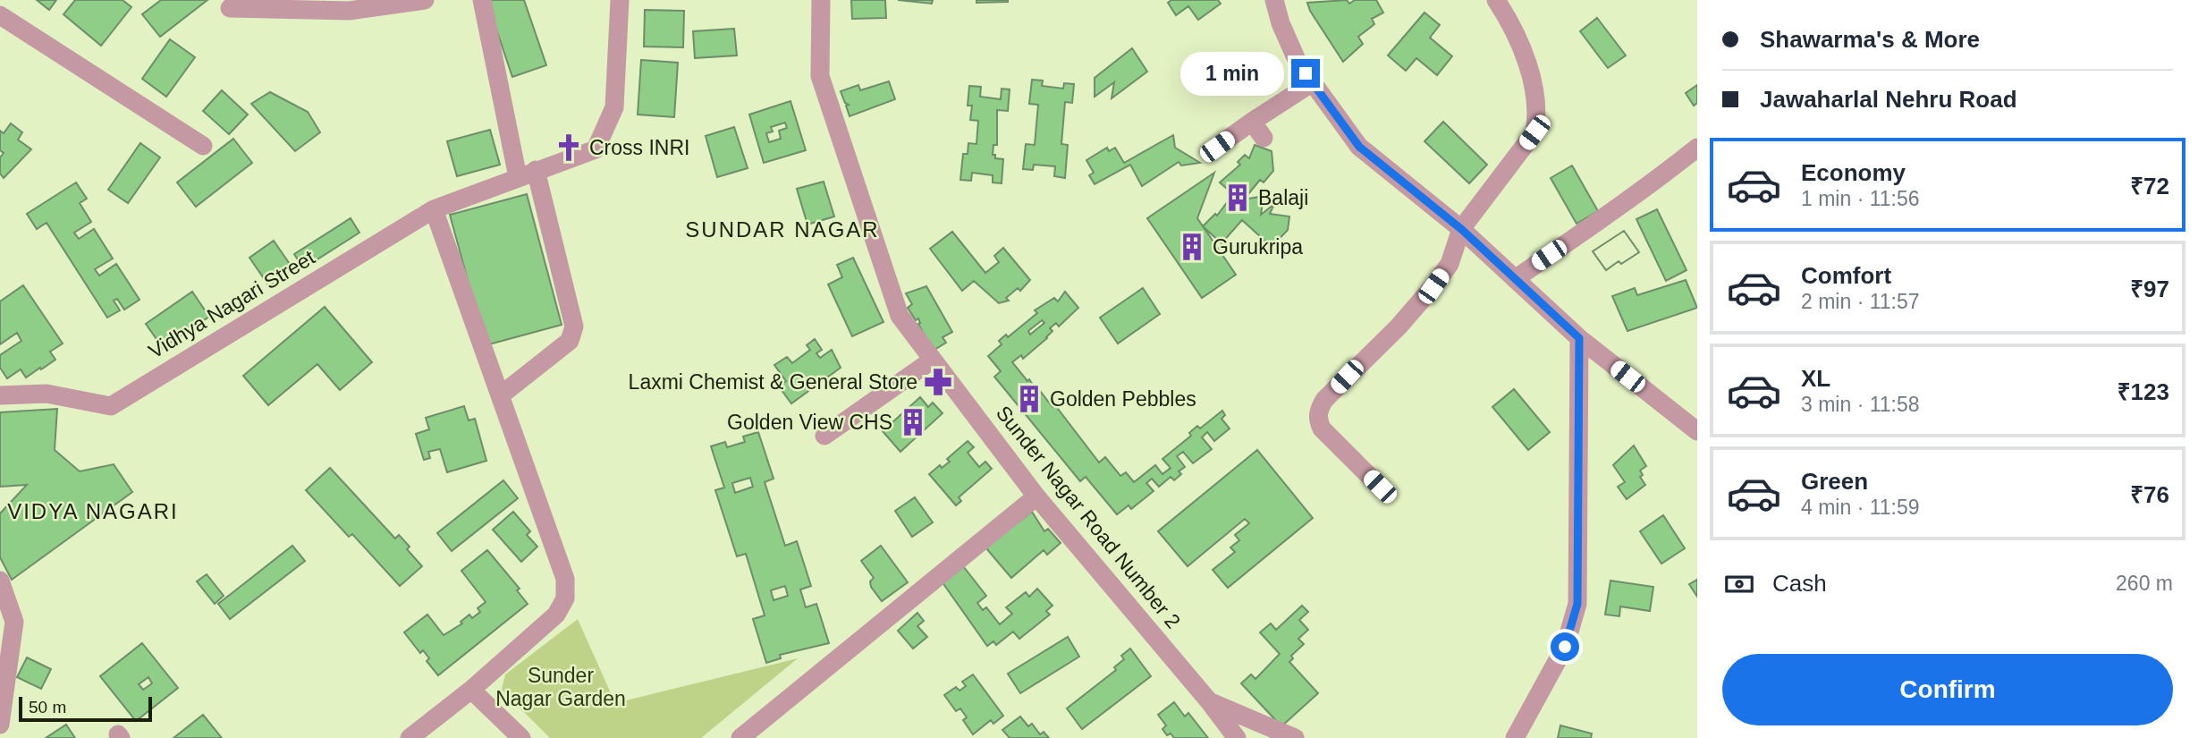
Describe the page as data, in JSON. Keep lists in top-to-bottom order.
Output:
{
  "streets": {
    "street": ["Vidhya Nagari Street", "Sunder Nagar Road Number 2"]
  },
  "districts": ["SUNDAR NAGAR", "VIDYA NAGARI"],
  "parks": ["Sunder Nagar Garden"],
  "places": {
    "church": ["Cross INRI"],
    "building": [
      "Balaji",
      "Gurukripa",
      "Golden Pebbles",
      "Golden View CHS"
    ],
    "pharmacy": ["Laxmi Chemist & General Store"]
  },
  "scale_bar": "50 m",
  "page": {
    "banner": ["Shawarma's & More", "Jawaharlal Nehru Road"],
    "bubble": "1 min",
    "list": [
      {
        "name": "Economy",
        "note": "1 min · 11:56",
        "value": "₹72"
      },
      {
        "name": "Comfort",
        "note": "2 min · 11:57",
        "value": "₹97"
      },
      {
        "name": "XL",
        "note": "3 min · 11:58",
        "value": "₹123"
      },
      {
        "name": "Green",
        "note": "4 min · 11:59",
        "value": "₹76"
      }
    ],
    "pay": ["Cash", "260 m"],
    "buttons": "Confirm",
    "scale": "50 m"
  }
}
